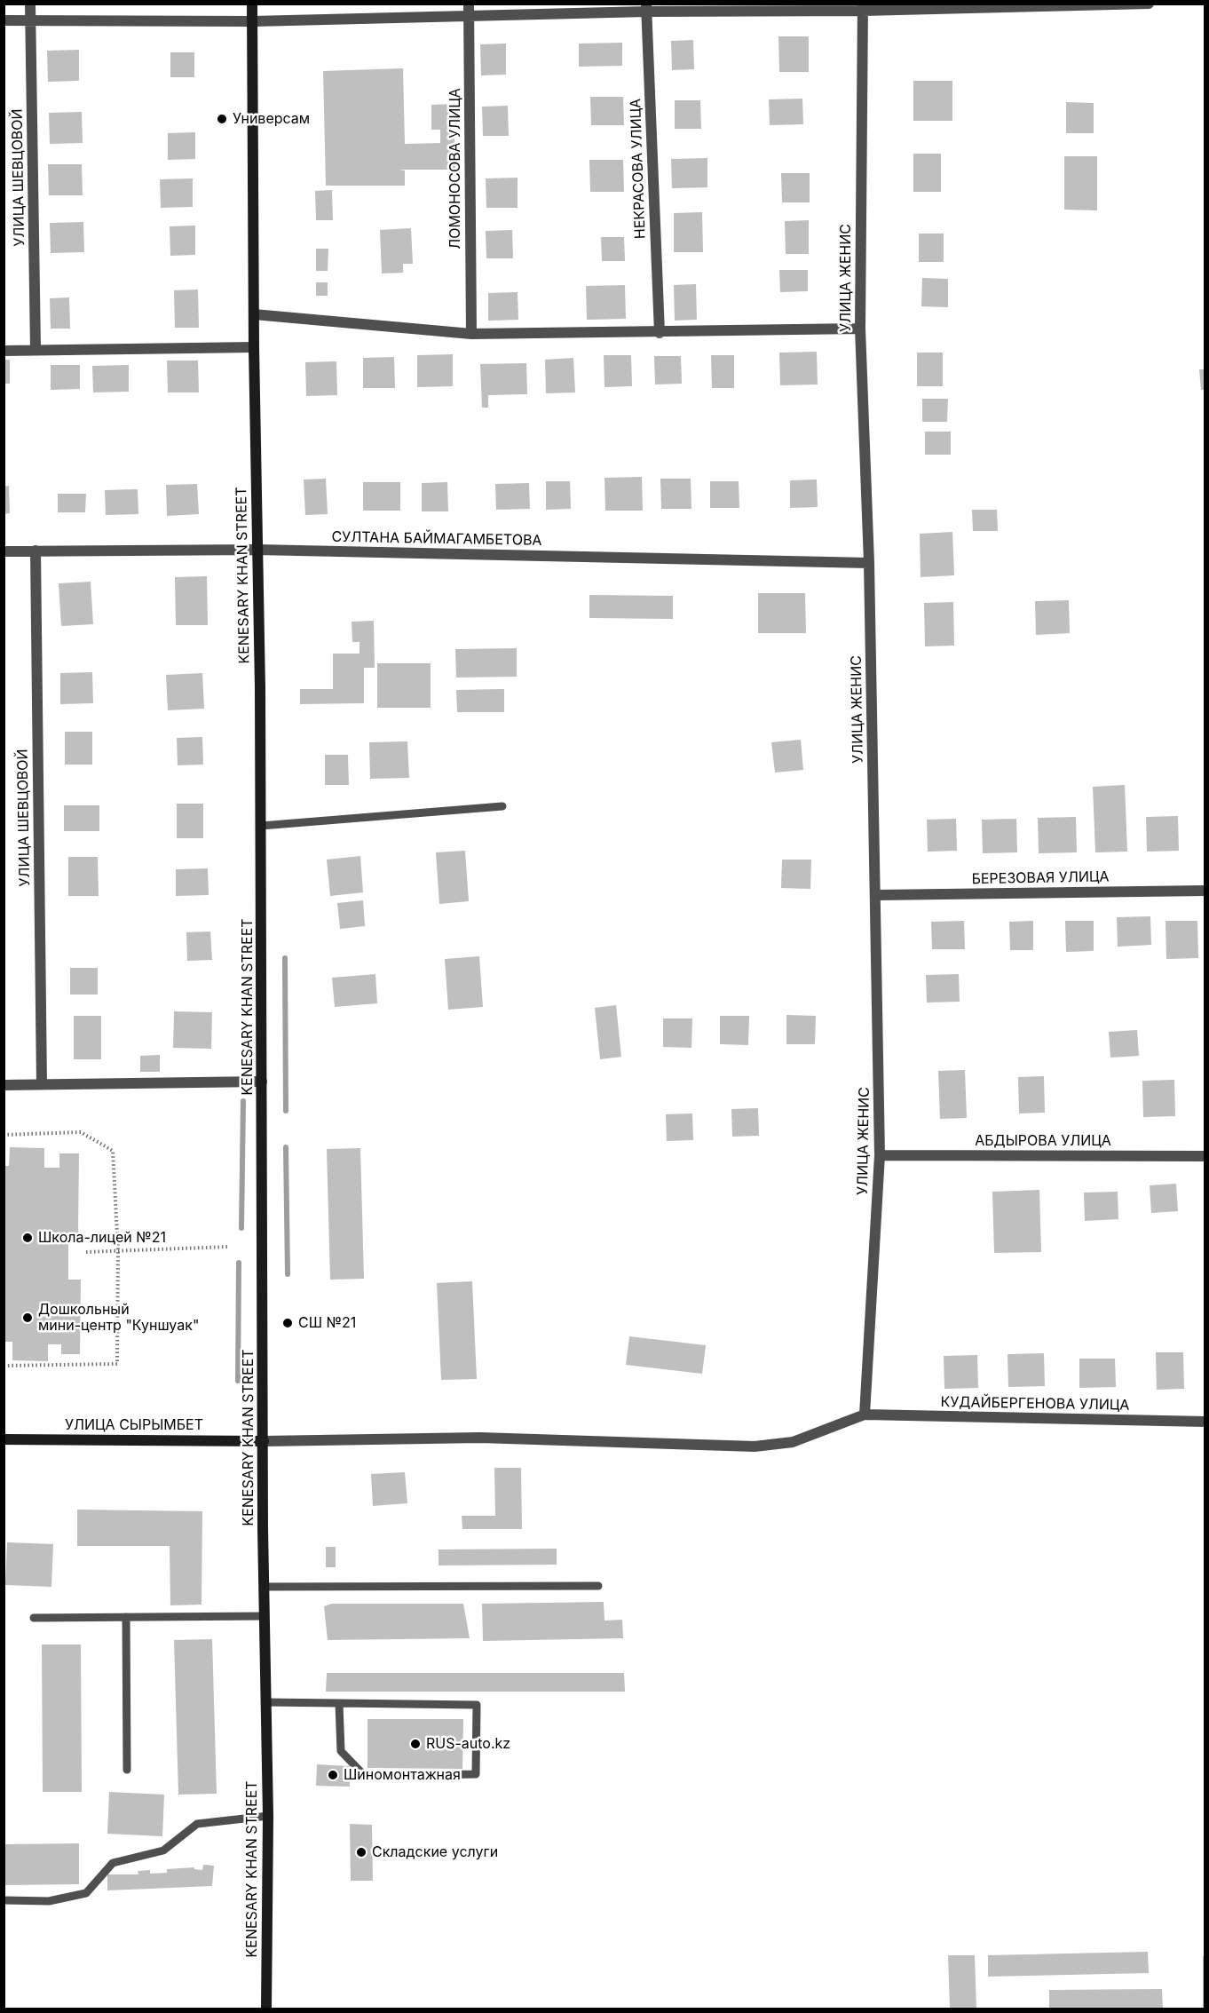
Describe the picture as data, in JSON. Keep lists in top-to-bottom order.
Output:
{
  "streets": {
    "main road": ["KENESARY KHAN STREET", "УЛИЦА СЫРЫМБЕТ"],
    "street": [
      "ЛОМОНОСОВА УЛИЦА",
      "НЕКРАСОВА УЛИЦА",
      "УЛИЦА ШЕВЦОВОЙ",
      "УЛИЦА ЖЕНИС",
      "СУЛТАНА БАЙМАГАМБЕТОВА",
      "БЕРЕЗОВАЯ УЛИЦА",
      "АБДЫРОВА УЛИЦА",
      "КУДАЙБЕРГЕНОВА УЛИЦА"
    ]
  },
  "crossings": [
    ["УЛИЦА ШЕВЦОВОЙ", "СУЛТАНА БАЙМАГАМБЕТОВА"],
    ["УЛИЦА ЖЕНИС", "СУЛТАНА БАЙМАГАМБЕТОВА"],
    ["УЛИЦА ЖЕНИС", "БЕРЕЗОВАЯ УЛИЦА"],
    ["УЛИЦА ЖЕНИС", "АБДЫРОВА УЛИЦА"],
    ["УЛИЦА ЖЕНИС", "КУДАЙБЕРГЕНОВА УЛИЦА"],
    ["СУЛТАНА БАЙМАГАМБЕТОВА", "KENESARY KHAN STREET"],
    ["KENESARY KHAN STREET", "УЛИЦА СЫРЫМБЕТ"]
  ],
  "places": [
    "Универсам",
    "Школа-лицей №21",
    "Дошкольный мини-центр \"Куншуак\"",
    "СШ №21",
    "RUS-auto.kz",
    "Шиномонтажная",
    "Складские услуги"
  ]
}
